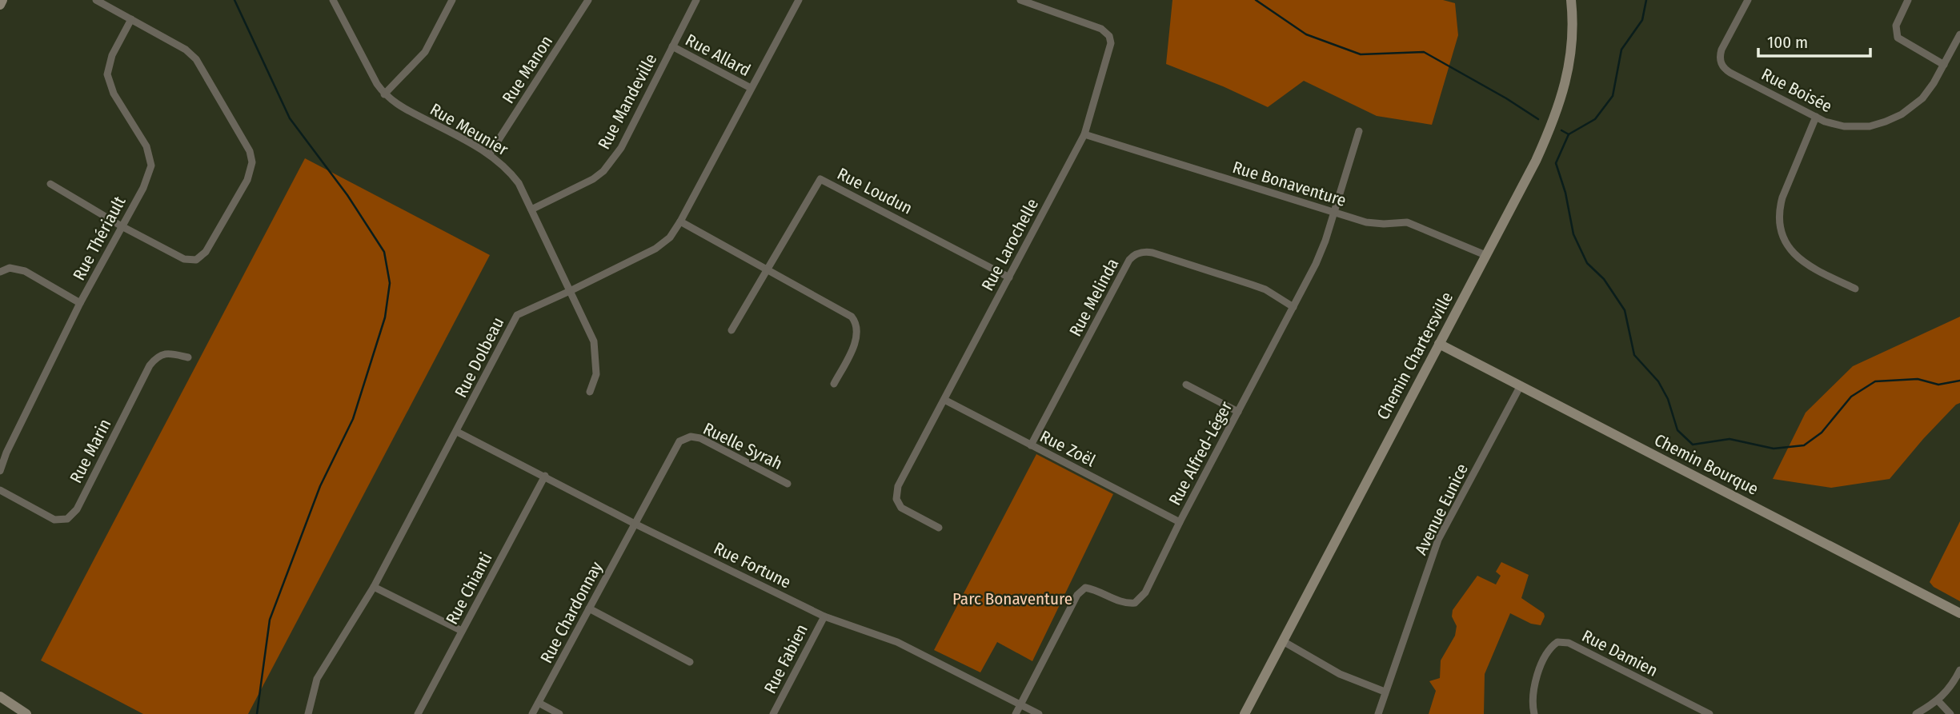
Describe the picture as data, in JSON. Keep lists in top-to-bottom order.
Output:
{
  "streets": {
    "street": [
      "Rue Allard",
      "Rue Manon",
      "Rue Boisée",
      "Rue Mandeville",
      "Rue Meunier",
      "Rue Bonaventure",
      "Rue Loudun",
      "Rue Thériault",
      "Rue Larochelle",
      "Rue Melinda",
      "Chemin Chartersville",
      "Rue Dolbeau",
      "Ruelle Syrah",
      "Rue Zoël",
      "Rue Marin",
      "Rue Alfred-Léger",
      "Chemin Bourque",
      "Avenue Eunice",
      "Rue Fortune",
      "Rue Chianti",
      "Rue Chardonnay",
      "Rue Damien",
      "Rue Fabien"
    ]
  },
  "crossings": [
    ["Rue Allard", "Rue Mandeville"],
    ["Rue Allard", "Rue Dolbeau"],
    ["Rue Manon", "Rue Meunier"],
    ["Rue Mandeville", "Rue Meunier"],
    ["Rue Meunier", "Rue Dolbeau"],
    ["Rue Bonaventure", "Rue Larochelle"],
    ["Rue Bonaventure", "Chemin Chartersville"],
    ["Rue Bonaventure", "Rue Alfred-Léger"],
    ["Rue Loudun", "Rue Larochelle"],
    ["Rue Larochelle", "Rue Zoël"],
    ["Rue Melinda", "Rue Zoël"],
    ["Rue Melinda", "Rue Alfred-Léger"],
    ["Chemin Chartersville", "Chemin Bourque"],
    ["Rue Dolbeau", "Rue Fortune"],
    ["Ruelle Syrah", "Rue Fortune"],
    ["Ruelle Syrah", "Rue Chardonnay"],
    ["Rue Zoël", "Rue Alfred-Léger"],
    ["Rue Alfred-Léger", "Rue Fortune"],
    ["Chemin Bourque", "Avenue Eunice"],
    ["Rue Fortune", "Rue Chianti"],
    ["Rue Fortune", "Rue Chardonnay"],
    ["Rue Fortune", "Rue Fabien"]
  ],
  "parks": ["Parc Bonaventure"],
  "scale_bar": "100 m"
}
